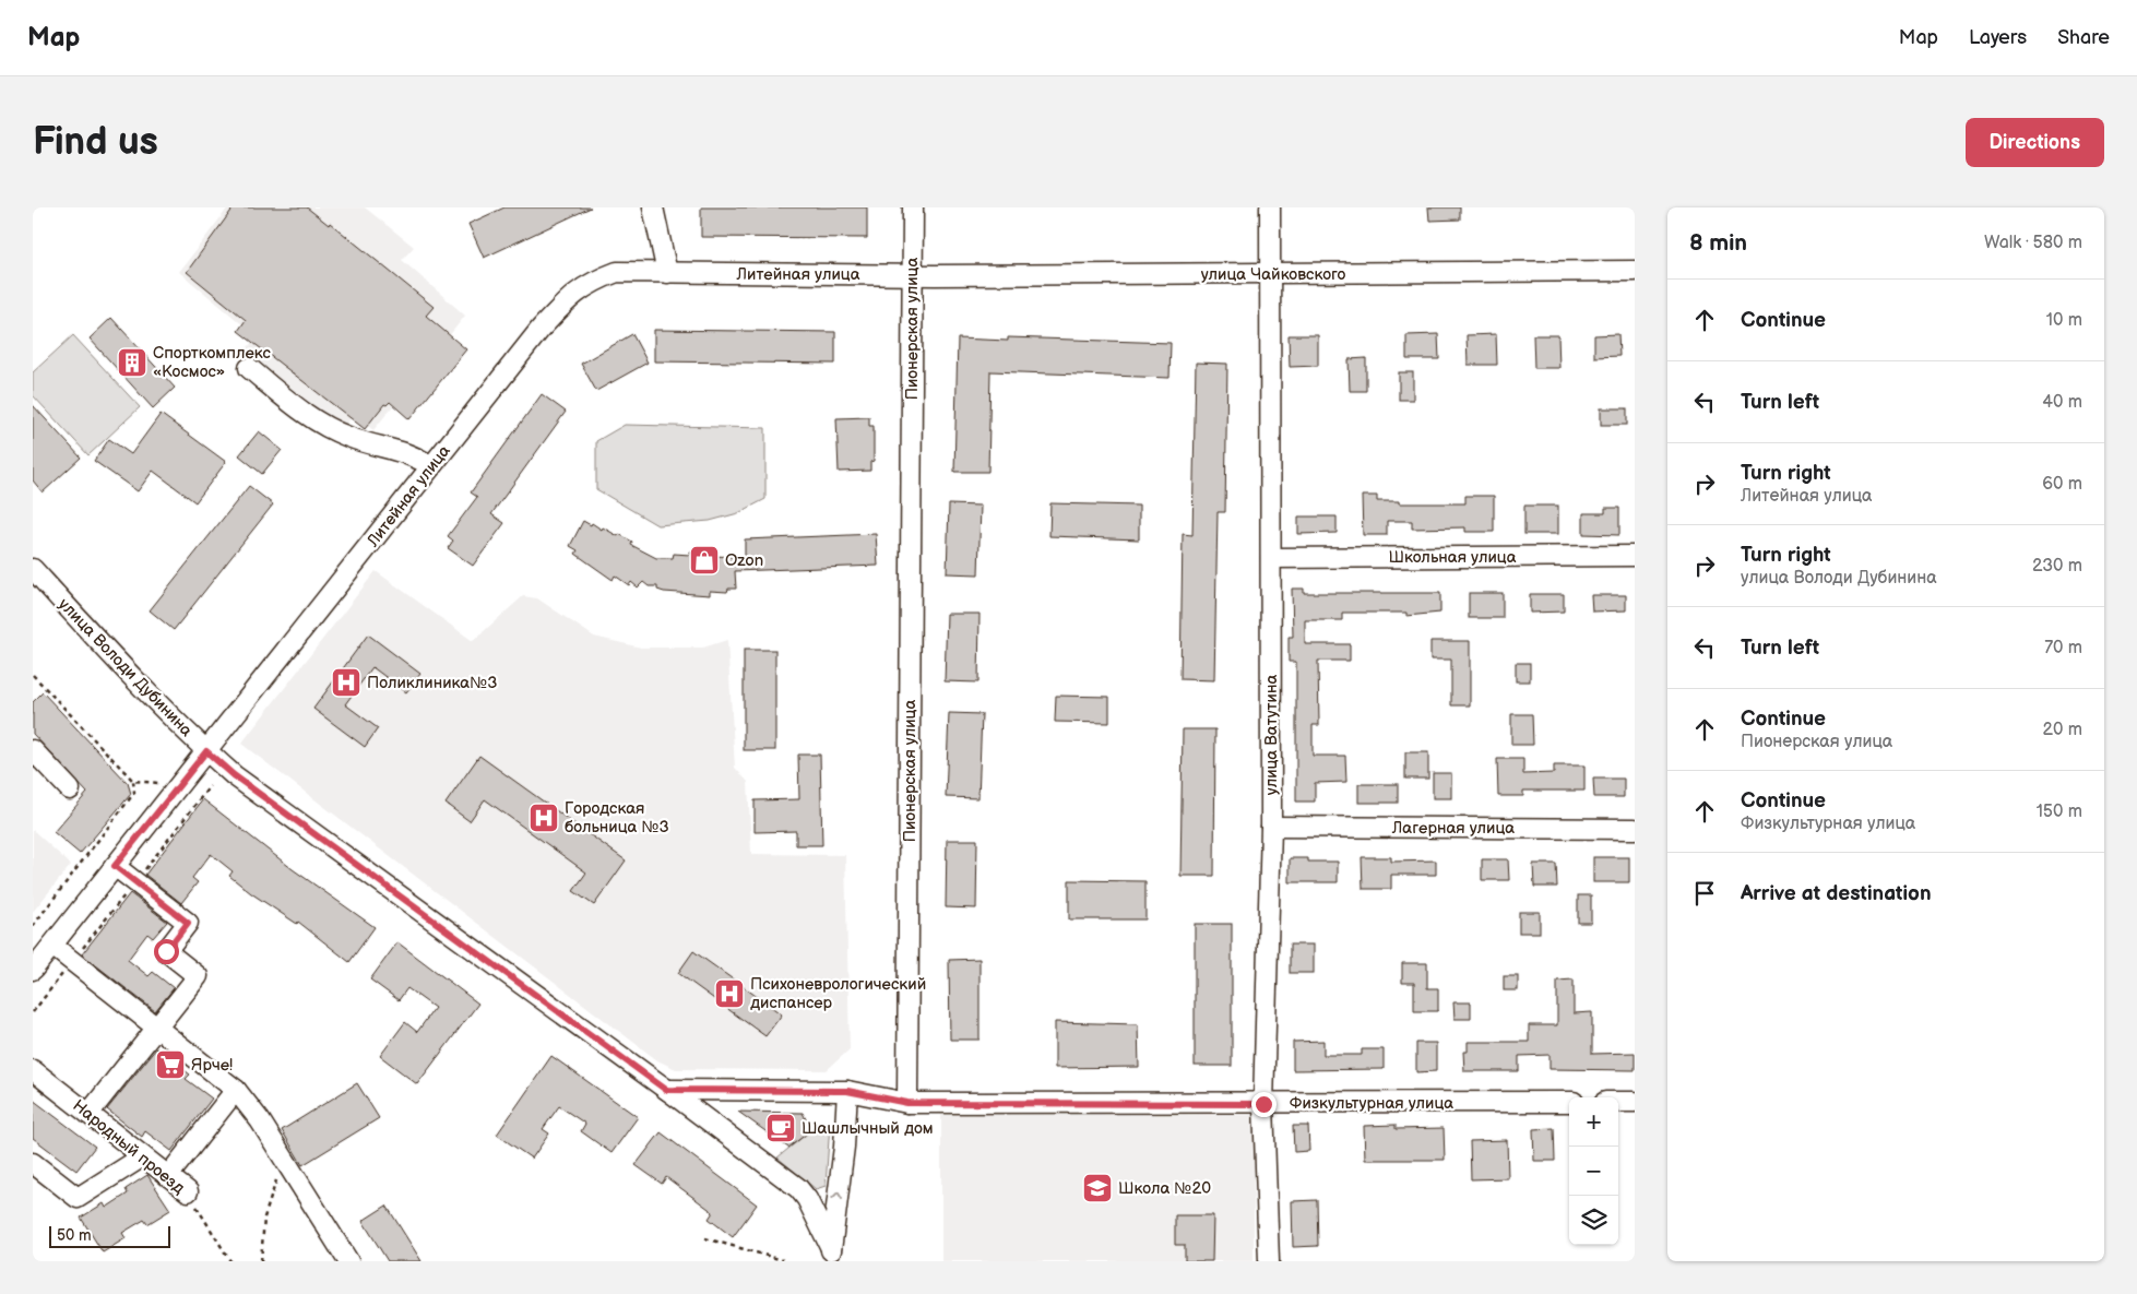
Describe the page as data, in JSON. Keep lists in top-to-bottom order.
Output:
{
  "streets": {
    "street": [
      "Литейная улица",
      "улица Чайковского",
      "Пионерская улица",
      "Школьная улица",
      "улица Володи Дубинина",
      "улица Ватутина",
      "Лагерная улица",
      "Физкультурная улица",
      "Народный проезд"
    ]
  },
  "crossings": [
    ["Литейная улица", "улица Чайковского"],
    ["Литейная улица", "Пионерская улица"],
    ["Литейная улица", "улица Володи Дубинина"],
    ["улица Чайковского", "Пионерская улица"],
    ["улица Чайковского", "улица Ватутина"],
    ["Пионерская улица", "Физкультурная улица"],
    ["Школьная улица", "улица Ватутина"],
    ["улица Ватутина", "Лагерная улица"],
    ["улица Ватутина", "Физкультурная улица"]
  ],
  "places": {
    "building": ["Спорткомплекс «Космос»"],
    "shop": ["Ozon"],
    "hospital": ["Поликлиника№3", "Городская больница №3", "Психоневрологический диспансер"],
    "supermarket": ["Ярче!"],
    "cafe": ["Шашлычный дом"],
    "school or university": ["Школа №20"]
  },
  "scale_bar": "50 m",
  "page": {
    "header": "Map",
    "nav": ["Map", "Layers", "Share"],
    "buttons": "Directions",
    "title": "Find us",
    "heading": ["8 min", "Walk · 580 m"],
    "list": [
      ["Continue", "10 m"],
      ["Turn left", "40 m"],
      ["Turn right", "Литейная улица", "60 m"],
      ["Turn right", "улица Володи Дубинина", "230 m"],
      ["Turn left", "70 m"],
      ["Continue", "Пионерская улица", "20 m"],
      ["Continue", "Физкультурная улица", "150 m"],
      "Arrive at destination"
    ],
    "map_buttons": ["+", "−"],
    "scale": "50 m"
  }
}
